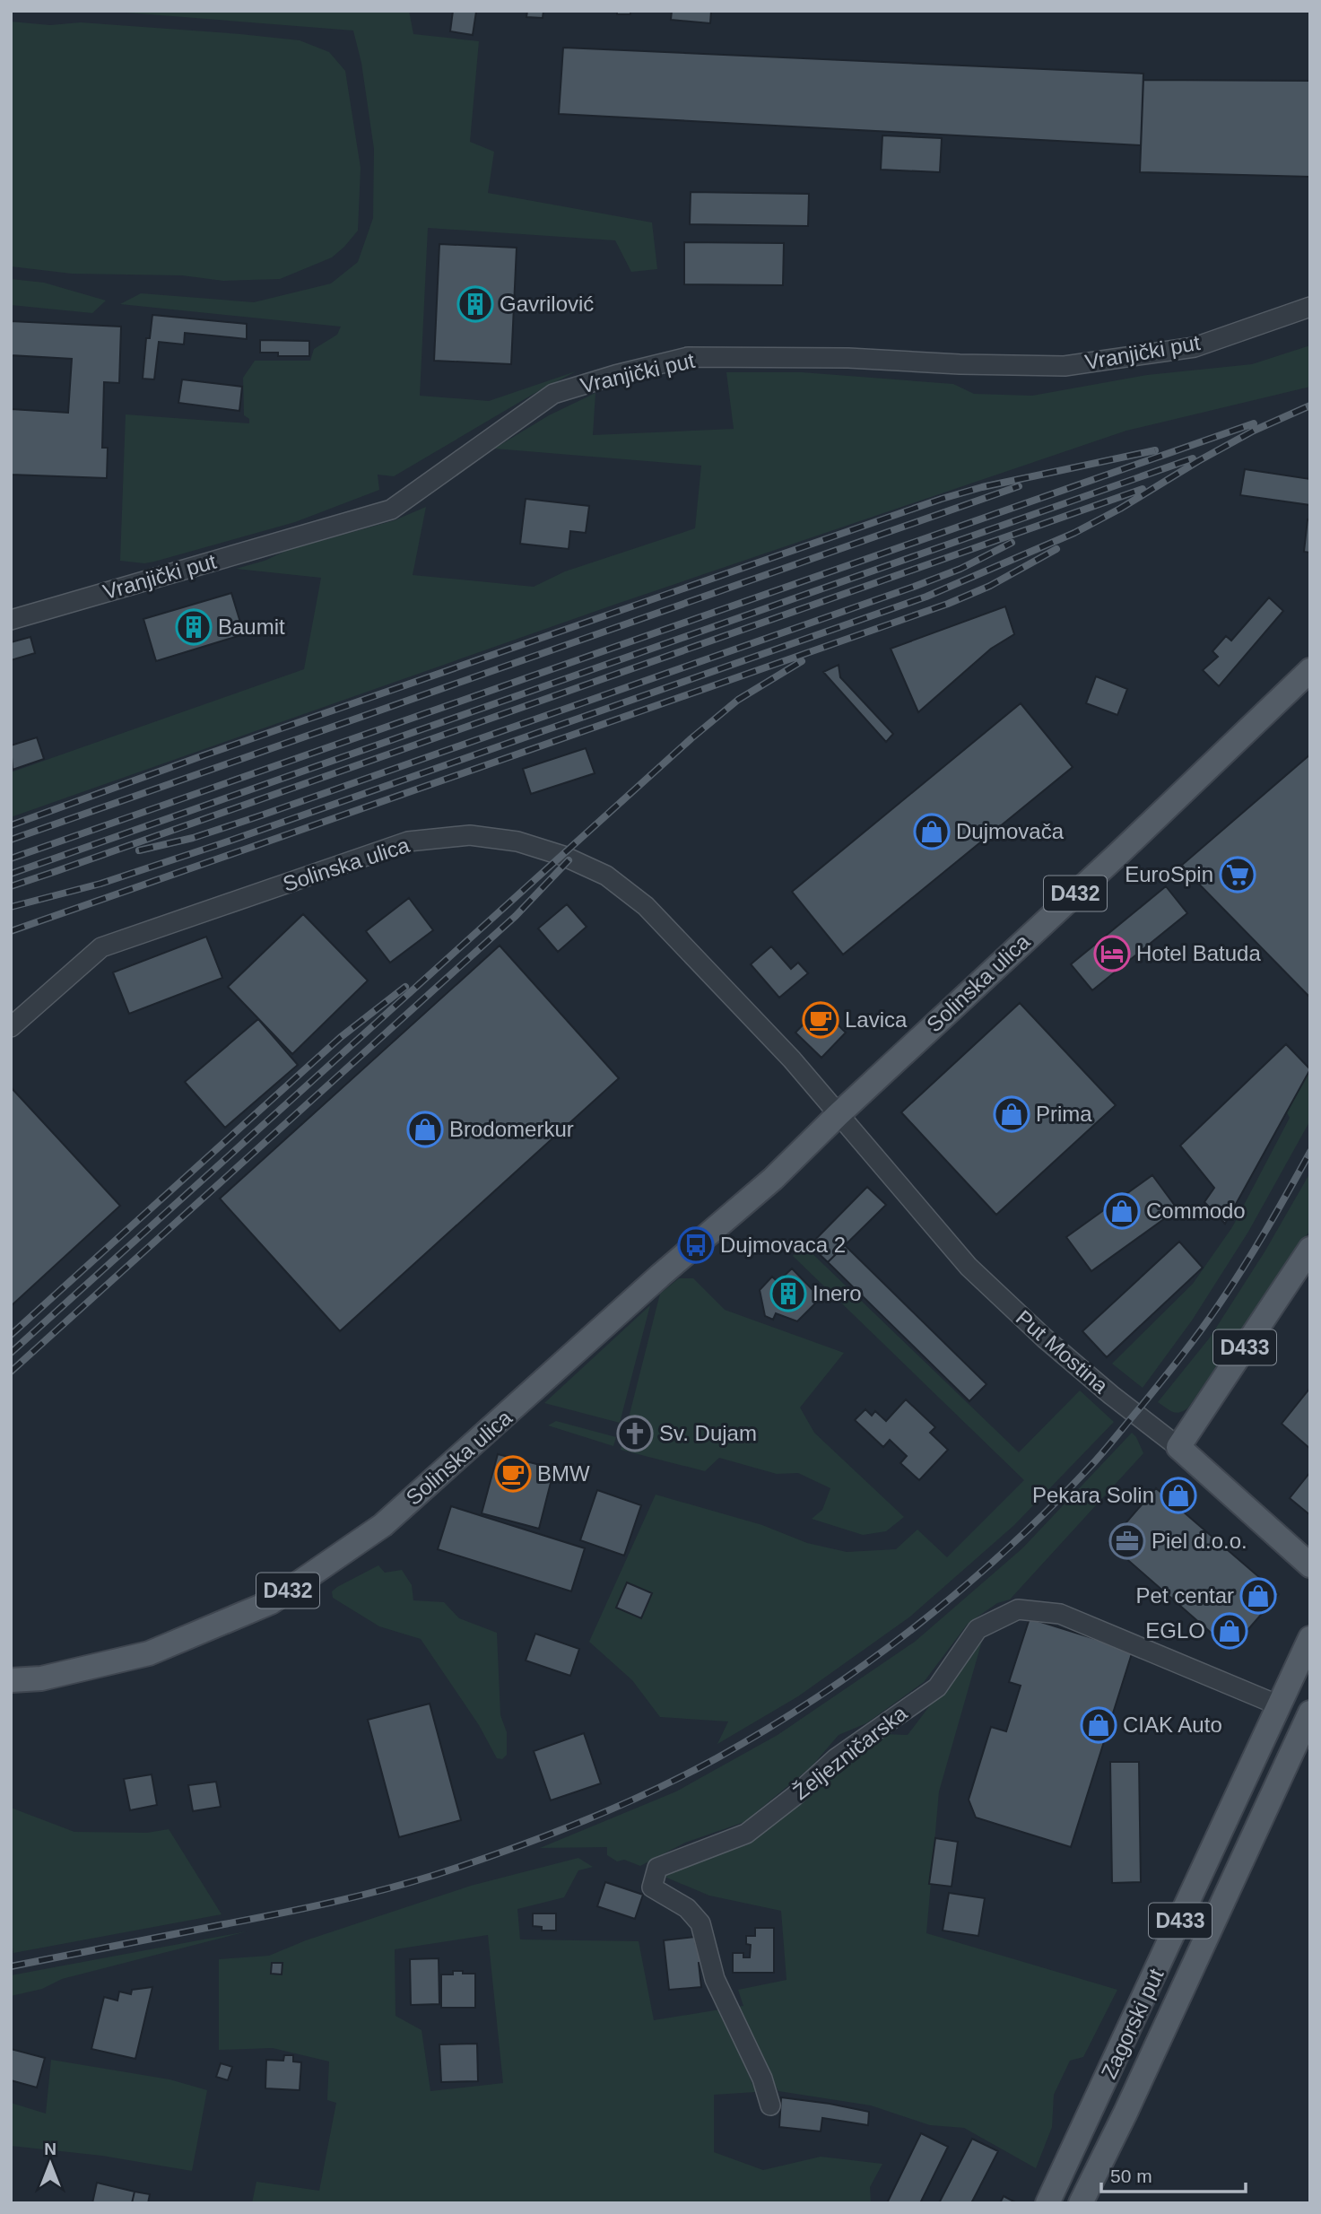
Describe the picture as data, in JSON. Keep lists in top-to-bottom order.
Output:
{
  "streets": {
    "main road": [
      "Solinska ulica",
      "D432",
      "D433",
      "Put Mostina",
      "Zagorski put"
    ],
    "street": ["Vranjički put", "Željezničarska"]
  },
  "crossings": [
    ["Solinska ulica", "Put Mostina"],
    ["D433", "Put Mostina"],
    ["Željezničarska", "Zagorski put"]
  ],
  "places": {
    "building": ["Gavrilović", "Baumit", "Inero"],
    "shop": [
      "Dujmovača",
      "Prima",
      "Brodomerkur",
      "Commodo",
      "Pekara Solin",
      "Pet centar",
      "EGLO",
      "CIAK Auto"
    ],
    "supermarket": ["EuroSpin"],
    "hotel": ["Hotel Batuda"],
    "cafe": ["Lavica", "BMW"],
    "bus stop": ["Dujmovaca 2"],
    "church": ["Sv. Dujam"],
    "office": ["Piel d.o.o."]
  },
  "scale_bar": "50 m",
  "north": "top"
}
